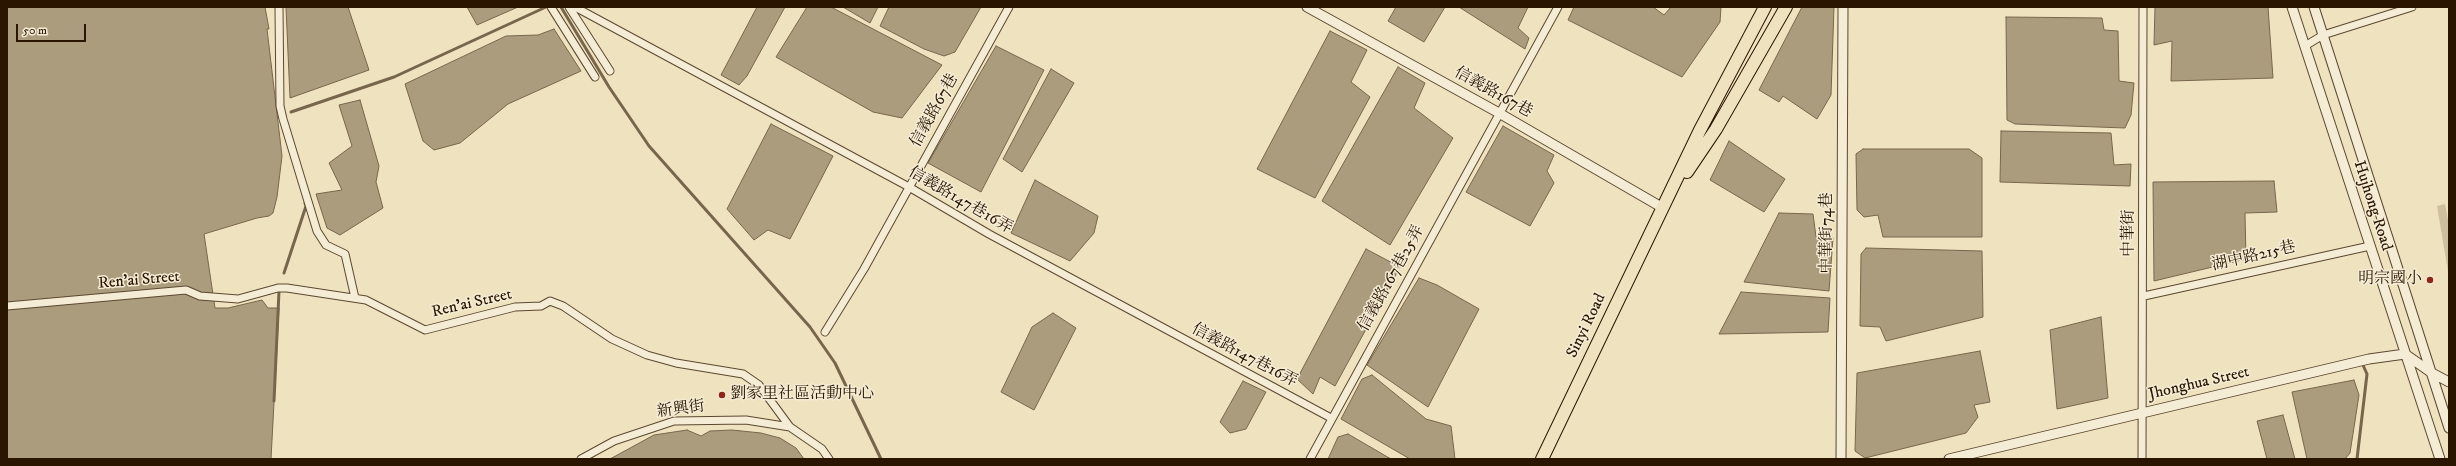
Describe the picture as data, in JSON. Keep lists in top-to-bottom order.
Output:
{
  "streets": {
    "main road": ["Sinyi Road"],
    "street": [
      "信義路167巷",
      "信義路67巷",
      "信義路147巷16弄",
      "Hujhong Road",
      "中華街74巷",
      "中華街",
      "湖中路215巷",
      "信義路167巷25弄",
      "Ren'ai Street",
      "Jhonghua Street",
      "新興街"
    ]
  },
  "crossings": [
    ["信義路167巷", "信義路167巷25弄"],
    ["信義路167巷", "Sinyi Road"],
    ["信義路67巷", "信義路147巷16弄"],
    ["信義路147巷16弄", "信義路167巷25弄"],
    ["Hujhong Road", "湖中路215巷"],
    ["Hujhong Road", "Jhonghua Street"],
    ["中華街", "湖中路215巷"],
    ["中華街", "Jhonghua Street"],
    ["Ren'ai Street", "新興街"]
  ],
  "places": ["明宗國小", "劉家里社區活動中心"],
  "scale_bar": "50 m"
}
